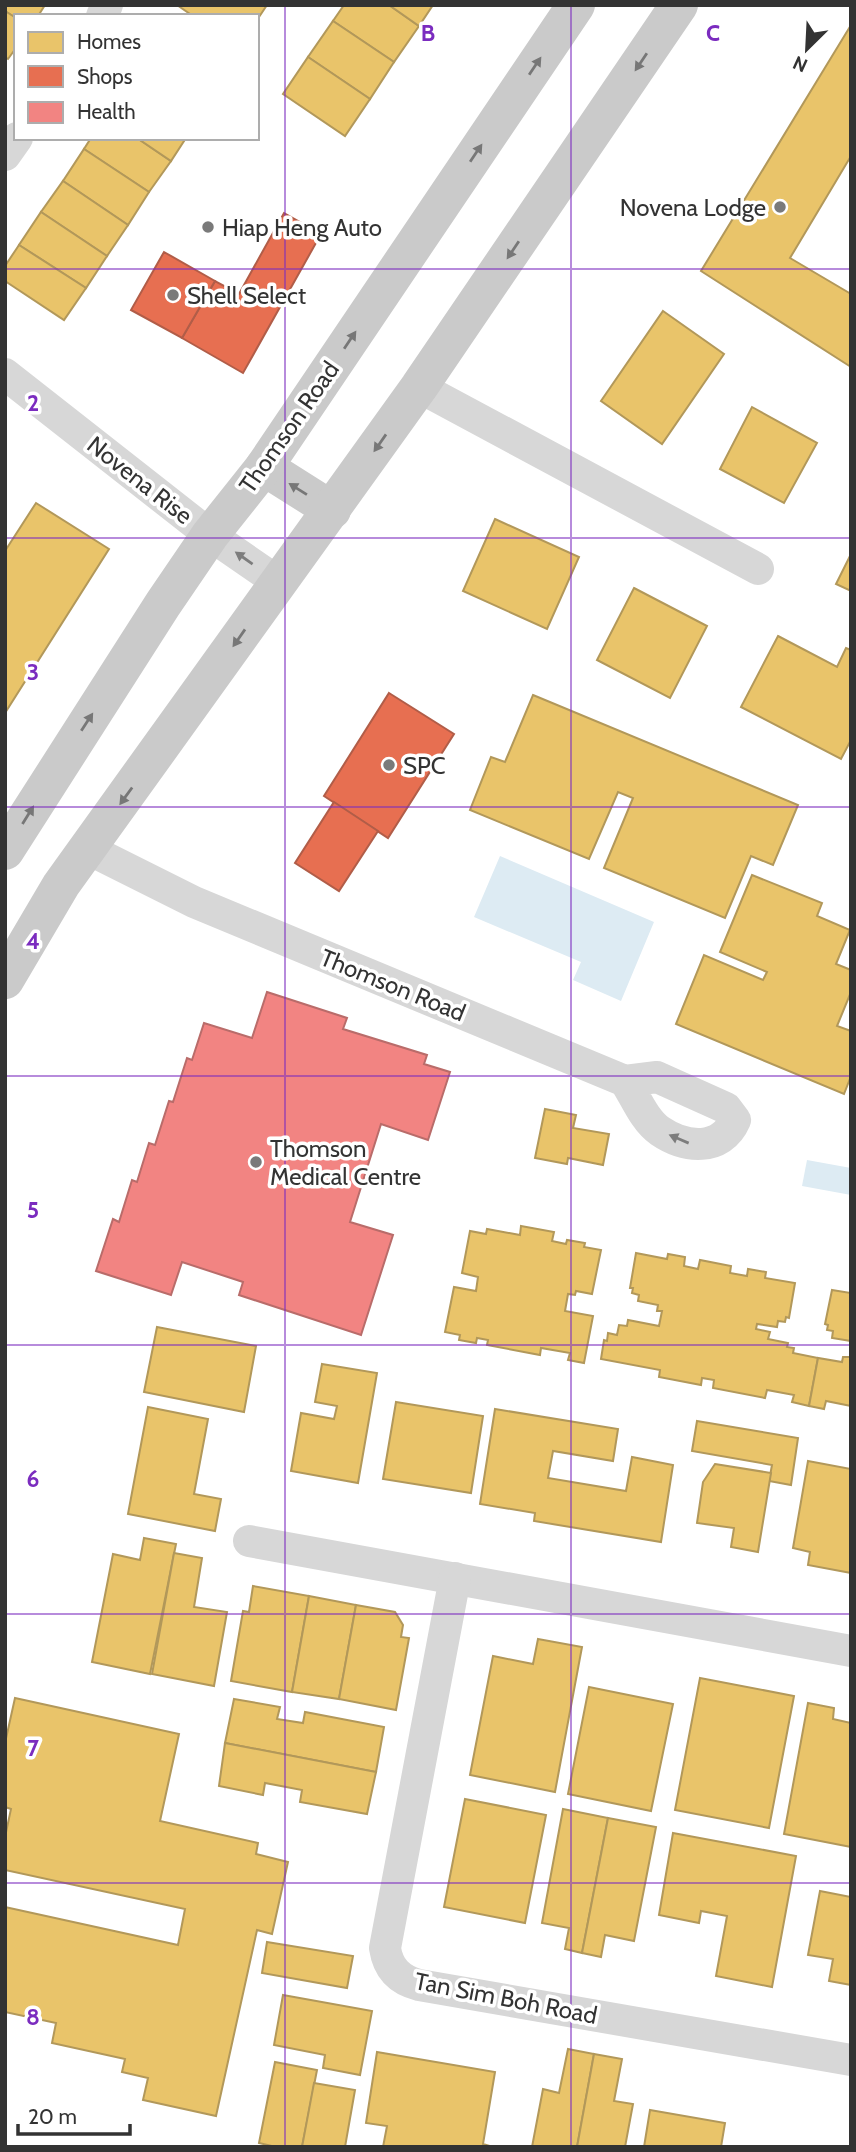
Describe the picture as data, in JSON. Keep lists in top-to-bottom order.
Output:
{
  "streets": {
    "main road": ["Thomson Road"],
    "street": ["Novena Rise", "Tan Sim Boh Road"]
  },
  "crossings": [
    ["Thomson Road", "Novena Rise"]
  ],
  "places": [
    "Novena Lodge",
    "Hiap Heng Auto",
    "Shell Select",
    "SPC",
    "Thomson Medical Centre"
  ],
  "legend": ["Homes", "Shops", "Health"],
  "scale_bar": "20 m",
  "north": "bottom left",
  "grid": {
    "columns": ["B", "C"],
    "rows": [
      "2",
      "3",
      "4",
      "5",
      "6",
      "7",
      "8"
    ]
  }
}
